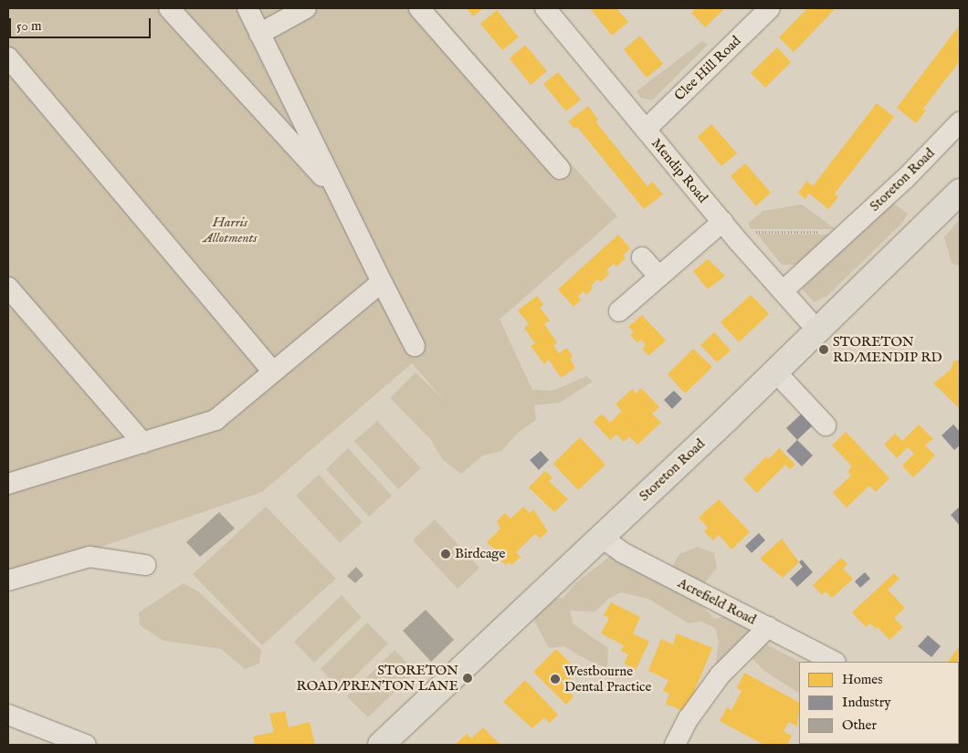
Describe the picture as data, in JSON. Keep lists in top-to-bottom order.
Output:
{
  "streets": {
    "main road": ["Storeton Road"],
    "street": ["Clee Hill Road", "Mendip Road", "Acrefield Road"]
  },
  "crossings": [
    ["Clee Hill Road", "Mendip Road"],
    ["Mendip Road", "Storeton Road"],
    ["Storeton Road", "Acrefield Road"]
  ],
  "parks": ["Harris Allotments"],
  "places": [
    "STORETON RD/MENDIP RD",
    "Birdcage",
    "STORETON ROAD/PRENTON LANE",
    "Westbourne Dental Practice"
  ],
  "legend": ["Homes", "Industry", "Other"],
  "scale_bar": "50 m"
}
